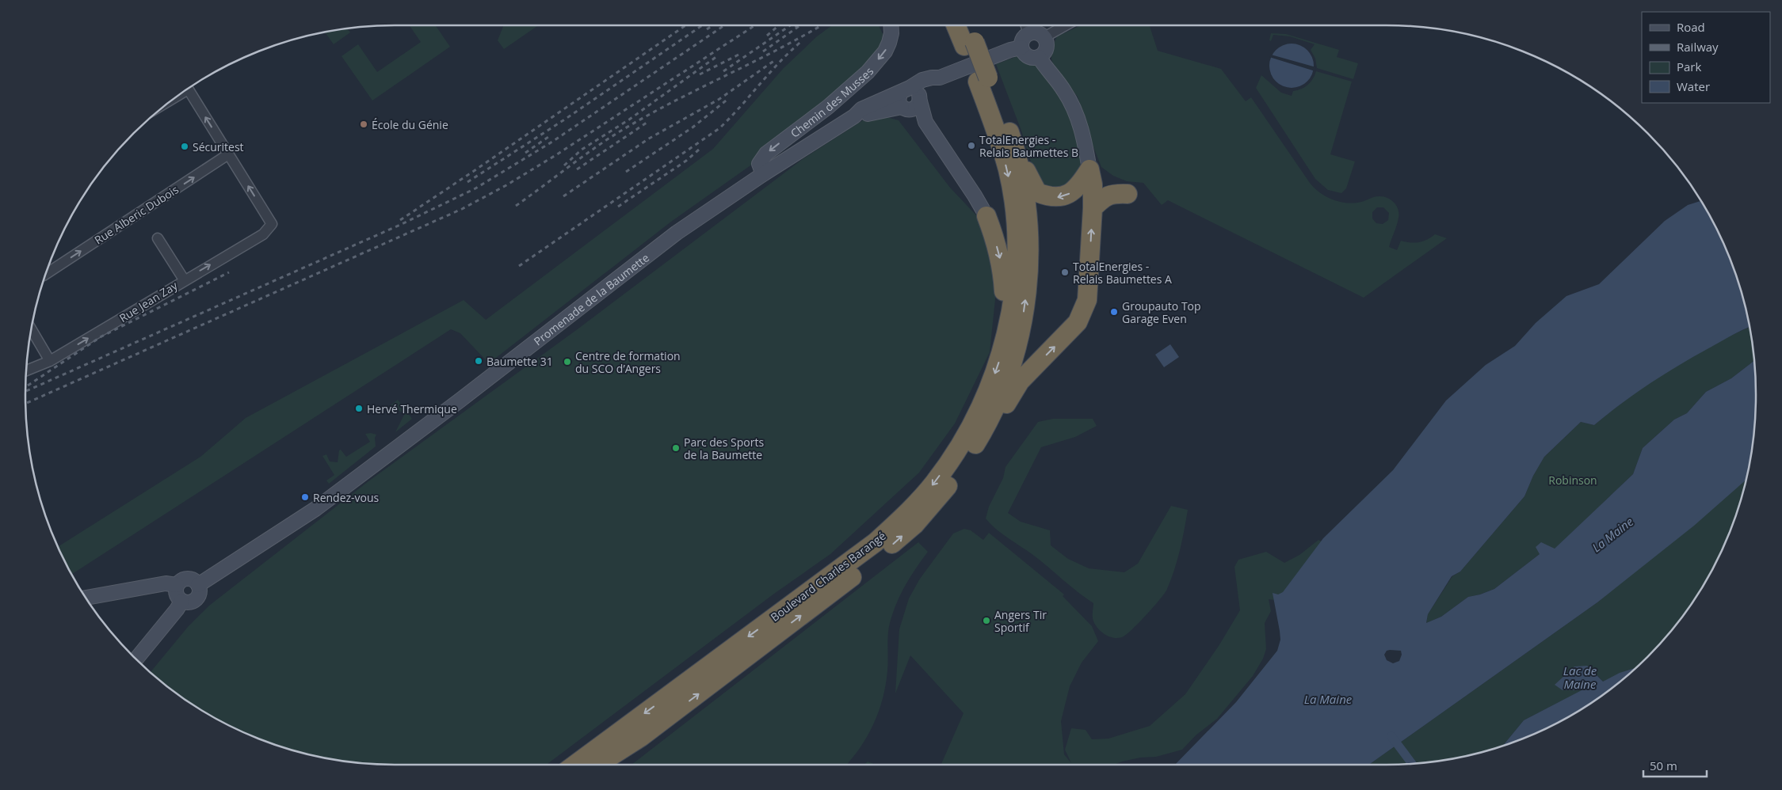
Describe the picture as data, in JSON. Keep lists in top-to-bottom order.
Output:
{
  "streets": {
    "highway": ["Boulevard Charles Barangé"],
    "street": [
      "Chemin des Musses",
      "Rue Alberic Dubois",
      "Promenade de la Baumette",
      "Rue Jean Zay"
    ]
  },
  "crossings": [
    ["Chemin des Musses", "Promenade de la Baumette"],
    ["Rue Alberic Dubois", "Rue Jean Zay"]
  ],
  "one_way": ["Chemin des Musses", "Rue Alberic Dubois"],
  "water": ["La Maine", "Lac de Maine"],
  "parks": ["Robinson"],
  "places": [
    "École du Génie",
    "TotalEnergies - Relais Baumettes B",
    "Sécuritest",
    "TotalEnergies - Relais Baumettes A",
    "Groupauto Top Garage Even",
    "Baumette 31",
    "Centre de formation du SCO d’Angers",
    "Hervé Thermique",
    "Parc des Sports de la Baumette",
    "Rendez-vous",
    "Angers Tir Sportif"
  ],
  "legend": [
    "Road",
    "Railway",
    "Park",
    "Water"
  ],
  "scale_bar": "50 m"
}
